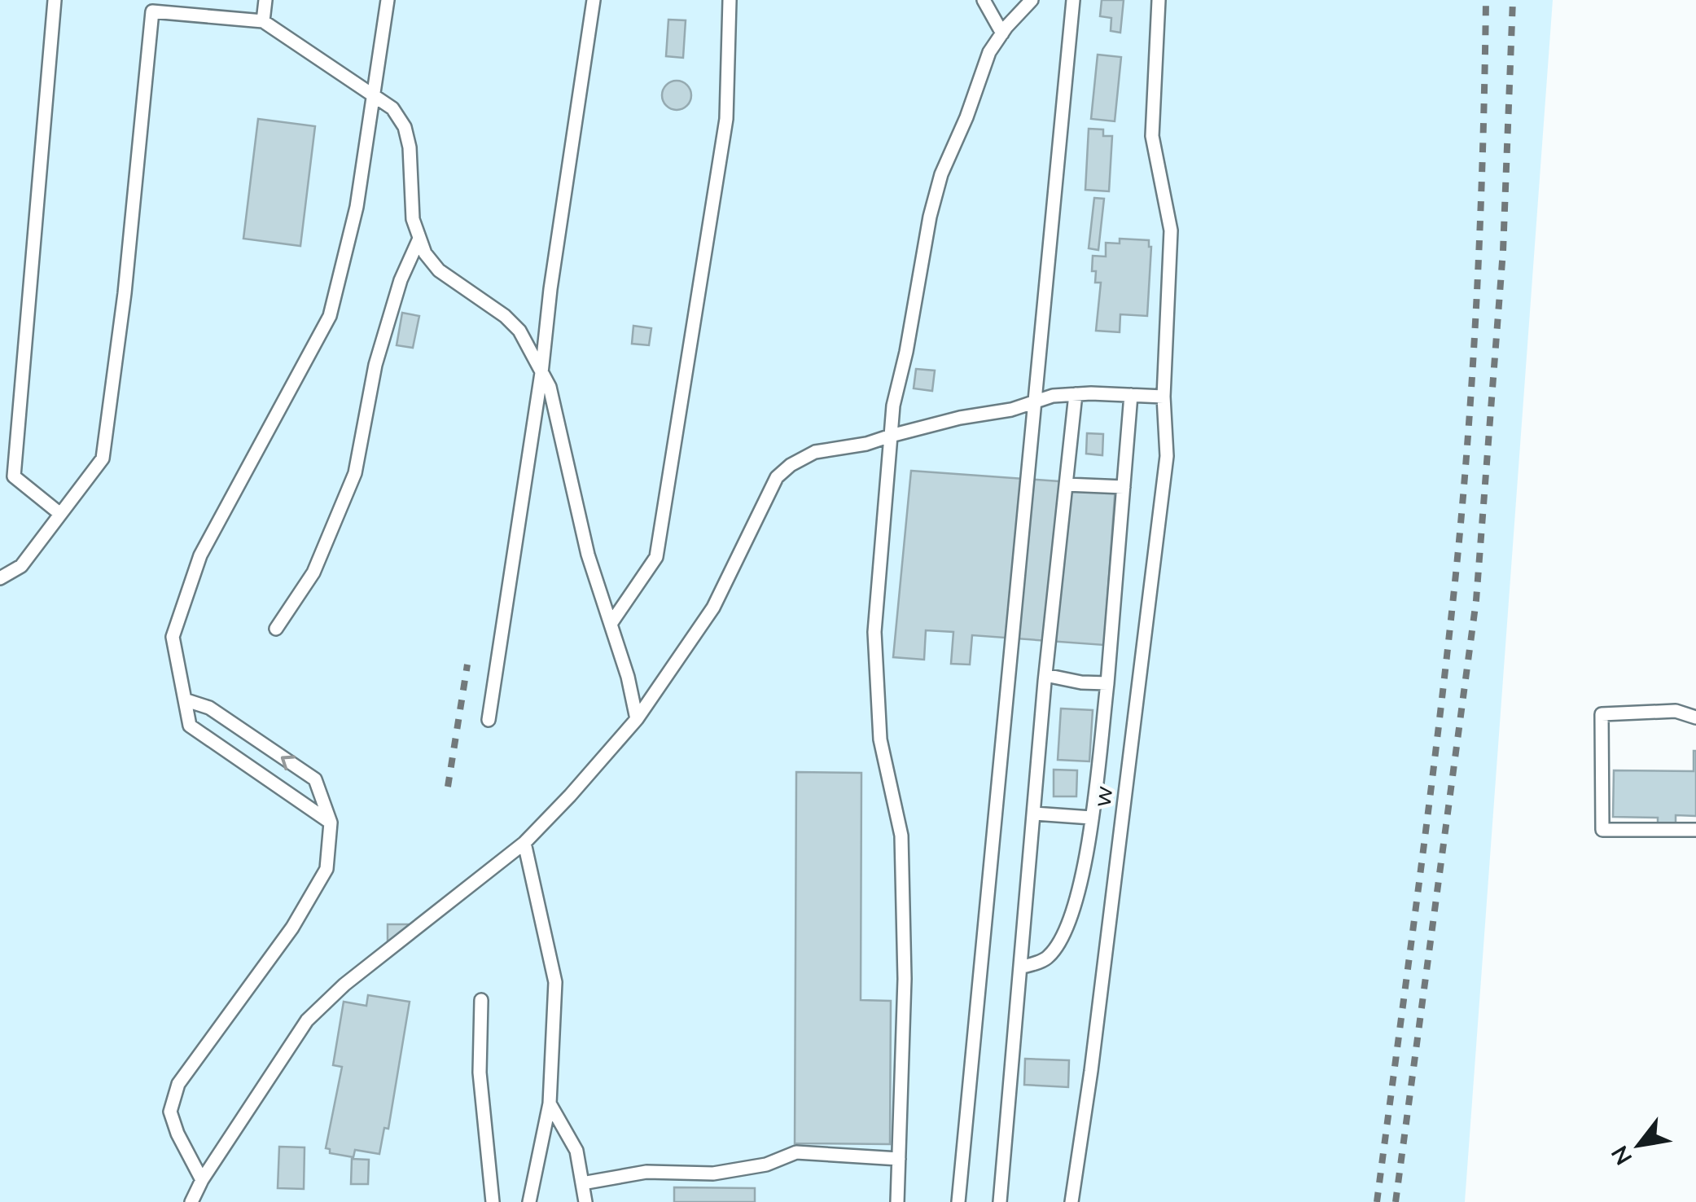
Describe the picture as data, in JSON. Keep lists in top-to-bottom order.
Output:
{
  "streets": {
    "lane": ["w"]
  },
  "north": "bottom left"
}
